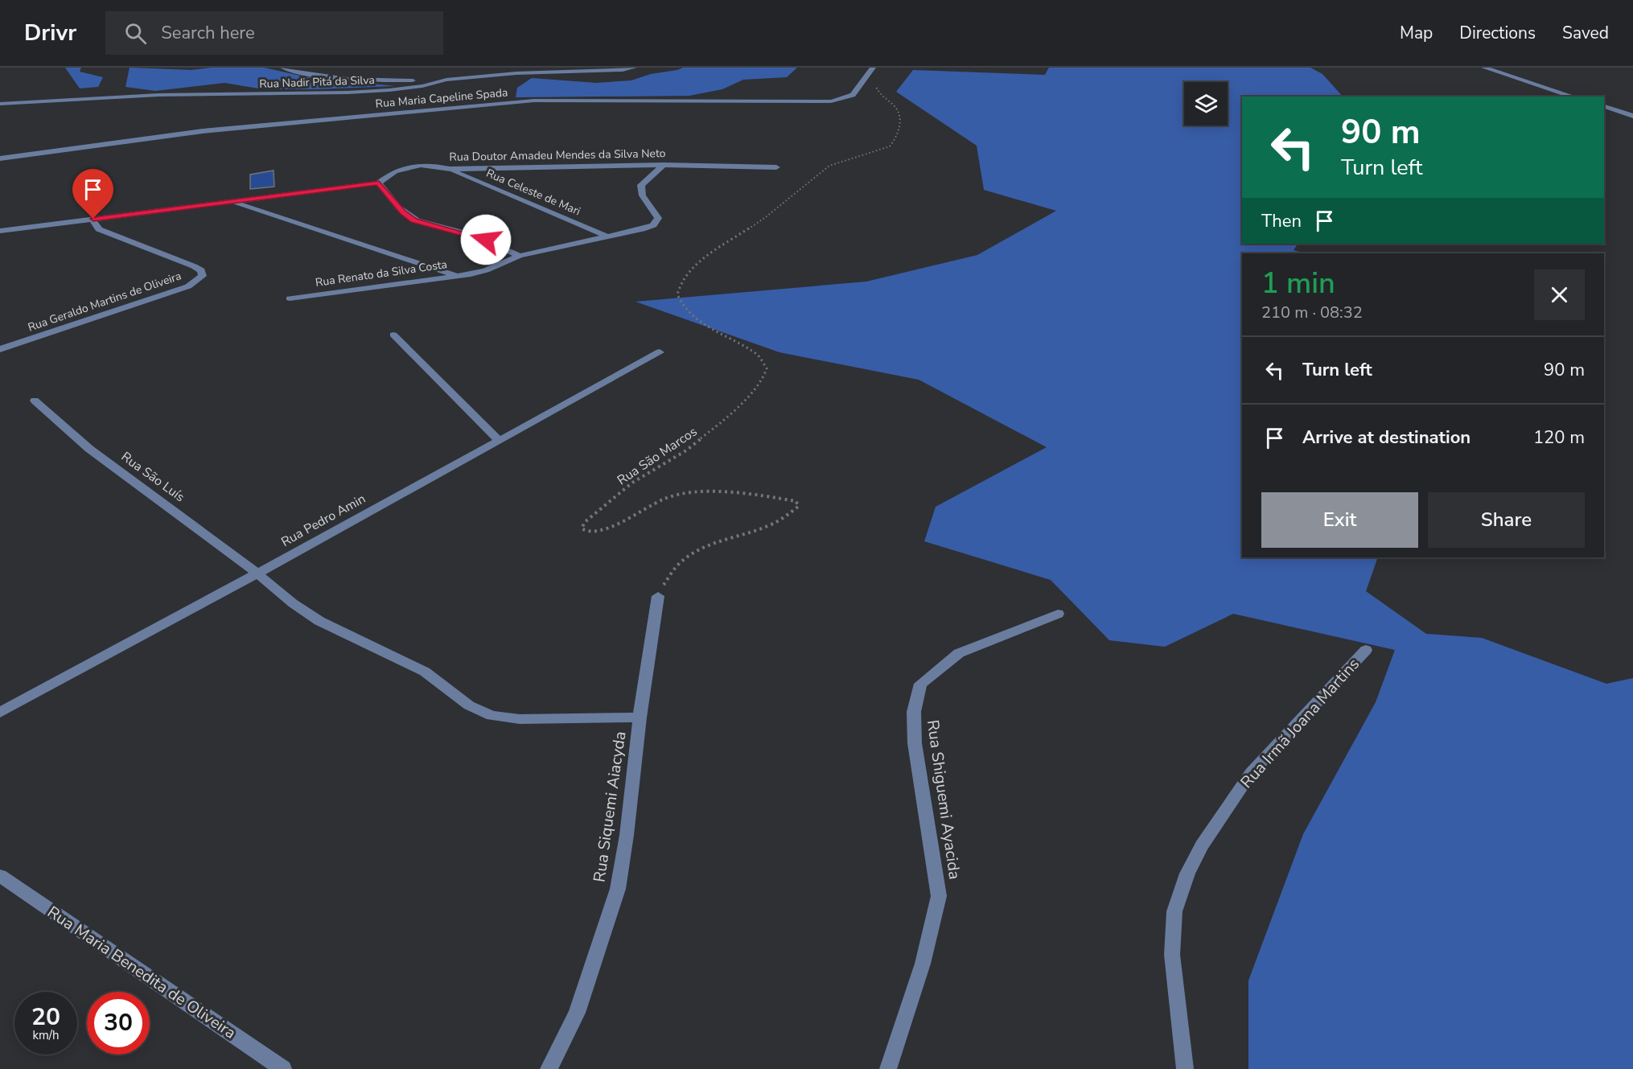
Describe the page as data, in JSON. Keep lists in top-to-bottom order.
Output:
{
  "streets": {
    "street": [
      "Rua Nadir Pitá da Silva",
      "Rua Maria Capeline Spada",
      "Rua Doutor Amadeu Mendes da Silva Neto",
      "Rua Celeste de Mari",
      "Rua Renato da Silva Costa",
      "Rua Geraldo Martins de Oliveira",
      "Rua São Luís",
      "Rua Pedro Amin",
      "Rua Irmã Joana Martins",
      "Rua Shiguemi Ayacida",
      "Rua Siquemi Aiacyda",
      "Rua Maria Benedita de Oliveira"
    ],
    "path": ["Rua São Marcos"]
  },
  "crossings": [
    ["Rua Doutor Amadeu Mendes da Silva Neto", "Rua Celeste de Mari"],
    ["Rua Doutor Amadeu Mendes da Silva Neto", "Rua Renato da Silva Costa"],
    ["Rua Doutor Amadeu Mendes da Silva Neto", "Rua Geraldo Martins de Oliveira"],
    ["Rua Celeste de Mari", "Rua Renato da Silva Costa"],
    ["Rua São Marcos", "Rua Siquemi Aiacyda"],
    ["Rua São Luís", "Rua Pedro Amin"],
    ["Rua São Luís", "Rua Siquemi Aiacyda"]
  ],
  "page": {
    "header": "Drivr",
    "search": "Search here",
    "nav": ["Map", "Directions", "Saved"],
    "turn": ["90 m", "Turn left"],
    "then": "Then",
    "heading": ["1 min", "210 m · 08:32"],
    "list": [
      {
        "name": "Turn left",
        "value": "90 m"
      },
      {
        "name": "Arrive at destination",
        "value": "120 m"
      }
    ],
    "buttons": ["Exit", "Share"],
    "speed": "20 km/h",
    "limit": "30"
  }
}
